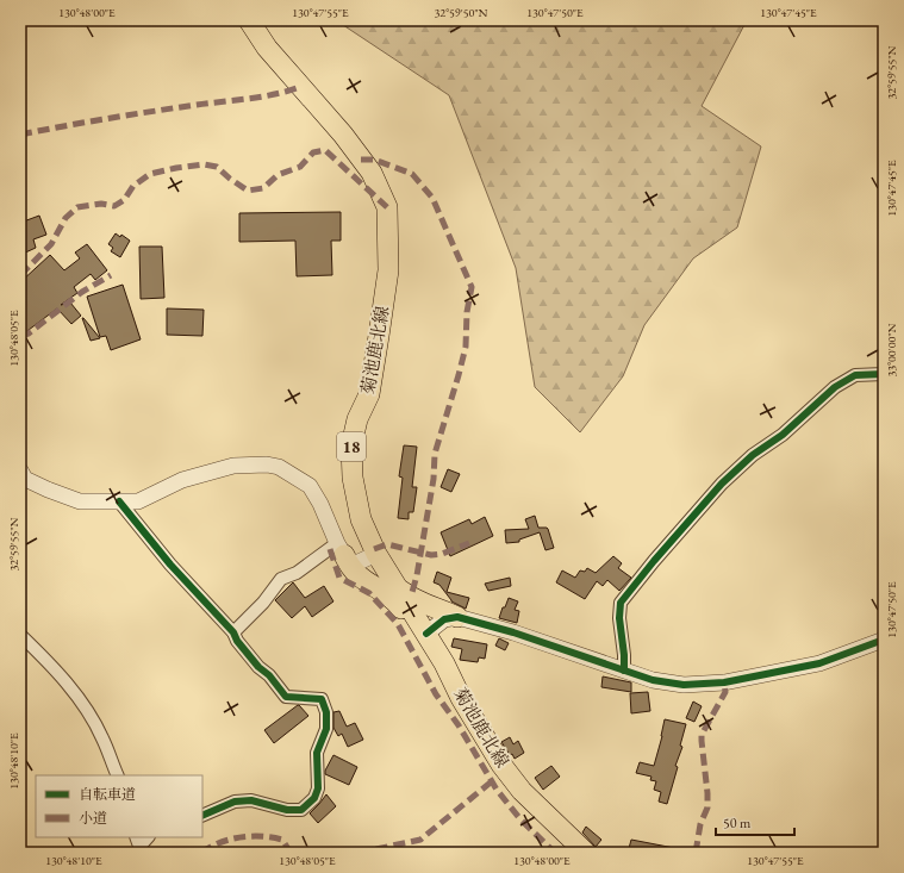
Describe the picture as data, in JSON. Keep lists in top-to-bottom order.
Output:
{
  "streets": {
    "main road": ["菊池鹿北線", "18"]
  },
  "legend": ["自転車道", "小道"],
  "scale_bar": "50 m",
  "coordinates": [
    "130°48'00\"E",
    "130°47'55\"E",
    "32°59'50\"N",
    "130°47'50\"E",
    "130°47'45\"E",
    "32°59'55\"N",
    "130°48'05\"E",
    "33°00'00\"N",
    "130°48'10\"E"
  ]
}
